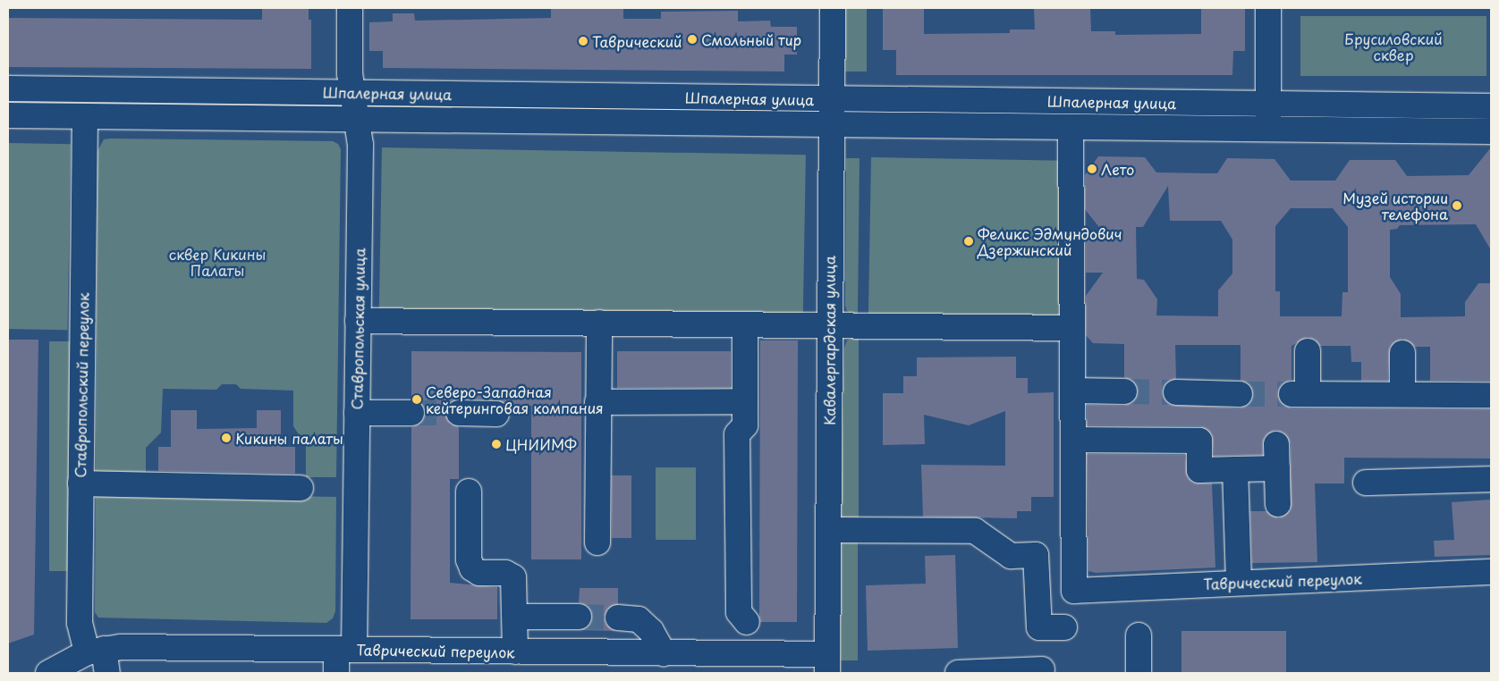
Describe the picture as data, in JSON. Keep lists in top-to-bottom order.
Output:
{
  "streets": {
    "street": [
      "Шпалерная улица",
      "Ставропольская улица",
      "Кавалергардская улица",
      "Ставропольский переулок",
      "Таврический переулок"
    ]
  },
  "crossings": [
    ["Шпалерная улица", "Ставропольская улица"],
    ["Шпалерная улица", "Кавалергардская улица"],
    ["Шпалерная улица", "Ставропольский переулок"],
    ["Ставропольская улица", "Таврический переулок"],
    ["Кавалергардская улица", "Таврический переулок"],
    ["Ставропольский переулок", "Таврический переулок"]
  ],
  "parks": ["Брусиловский сквер", "сквер Кикины Палаты"],
  "places": [
    "Смольный тир",
    "Таврический",
    "Лето",
    "Музей истории телефона",
    "Феликс Эдмундович Дзержинский",
    "Северо-Западная кейтеринговая компания",
    "Кикины палаты",
    "ЦНИИМФ"
  ]
}
